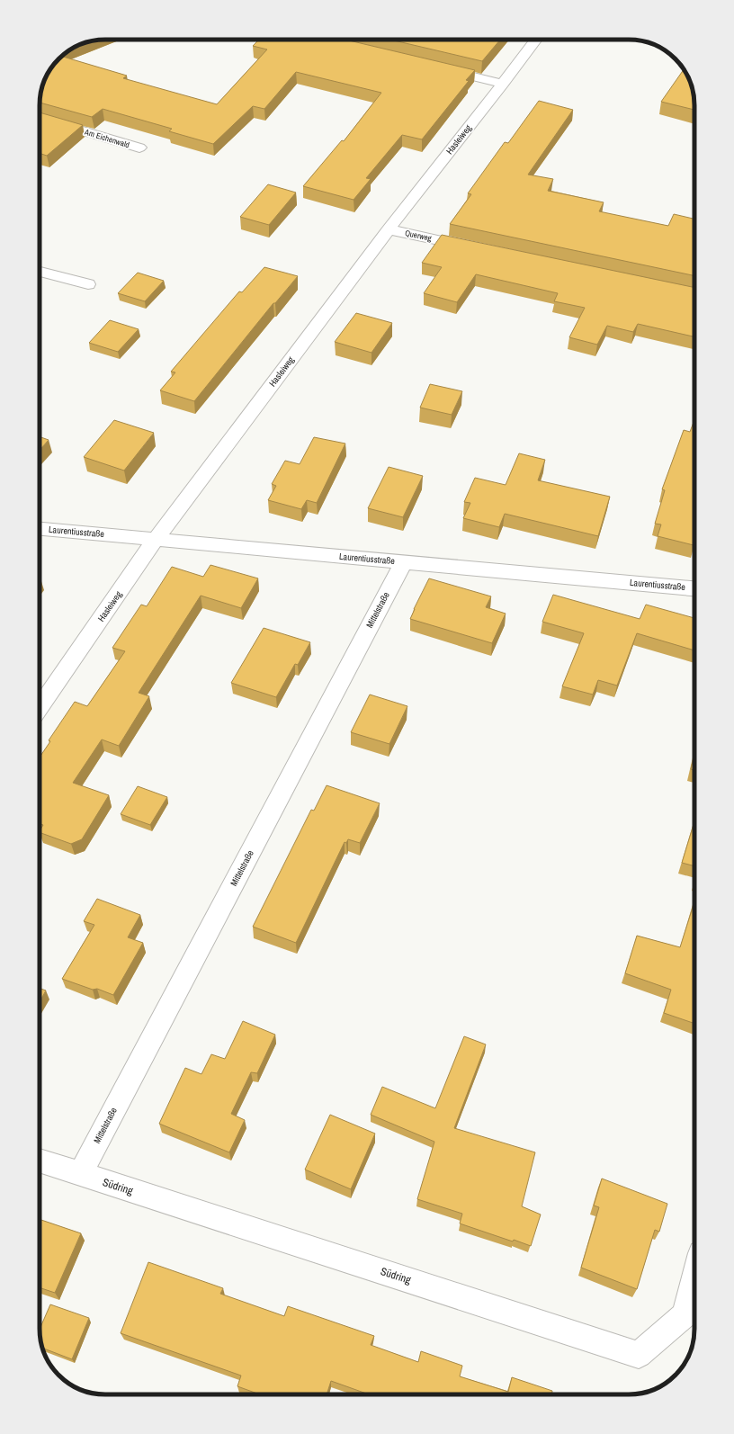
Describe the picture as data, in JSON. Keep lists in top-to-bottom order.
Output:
{
  "streets": {
    "street": [
      "Am Eichenwald",
      "Hasleiweg",
      "Querweg",
      "Laurentiusstraße",
      "Mittelstraße",
      "Südring"
    ]
  },
  "crossings": [
    ["Hasleiweg", "Querweg"],
    ["Hasleiweg", "Laurentiusstraße"],
    ["Laurentiusstraße", "Mittelstraße"],
    ["Mittelstraße", "Südring"]
  ]
}
